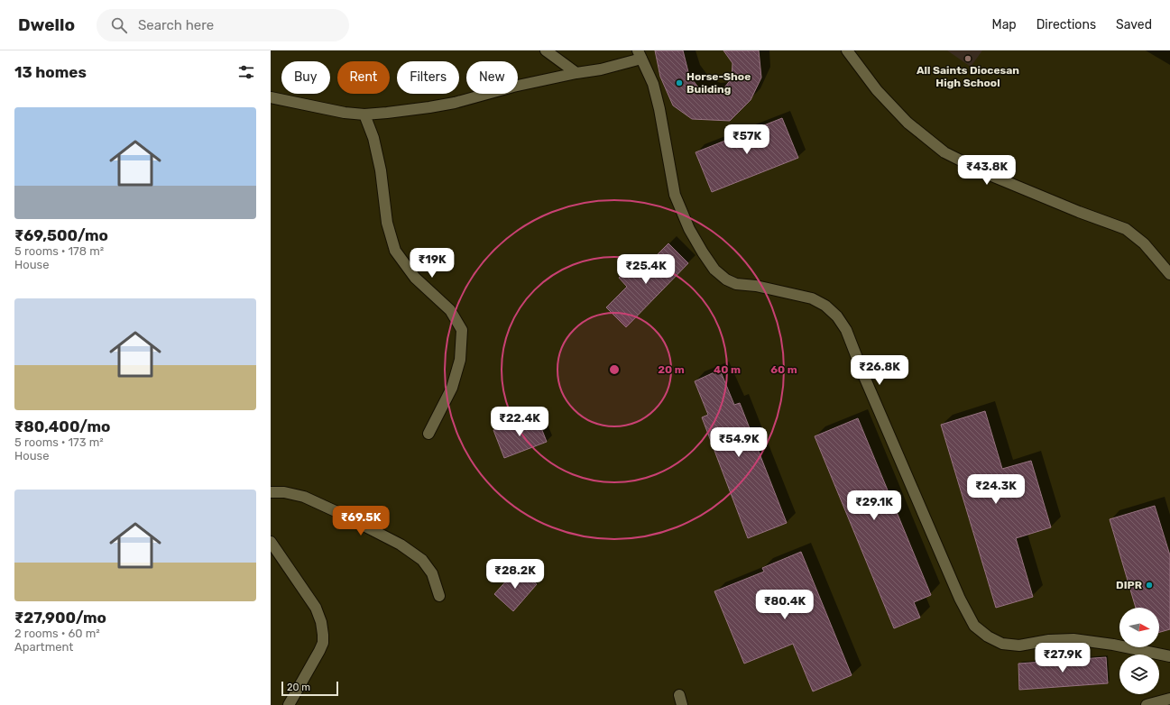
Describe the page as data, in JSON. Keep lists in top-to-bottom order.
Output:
{
  "places": ["All Saints Diocesan High School", "Horse-Shoe Building", "DIPR"],
  "scale_bar": "20 m",
  "north": "right",
  "page": {
    "header": "Dwello",
    "search": "Search here",
    "nav": ["Map", "Directions", "Saved"],
    "heading": "13 homes",
    "chip": [
      "Buy",
      "Rent",
      "Filters",
      "New"
    ],
    "list": [
      {
        "name": "₹69,500/mo",
        "note": "5 rooms · 178 m² · House"
      },
      {
        "name": "₹80,400/mo",
        "note": "5 rooms · 173 m² · House"
      },
      {
        "name": "₹27,900/mo",
        "note": "2 rooms · 60 m² · Apartment"
      }
    ],
    "price": [
      "₹57K",
      "₹43.8K",
      "₹19K",
      "₹25.4K",
      "₹26.8K",
      "₹22.4K",
      "₹54.9K",
      "₹24.3K",
      "₹29.1K",
      "₹69.5K",
      "₹28.2K",
      "₹80.4K",
      "₹27.9K"
    ],
    "scale": "20 m"
  },
  "rings": ["20 m", "40 m", "60 m"]
}
